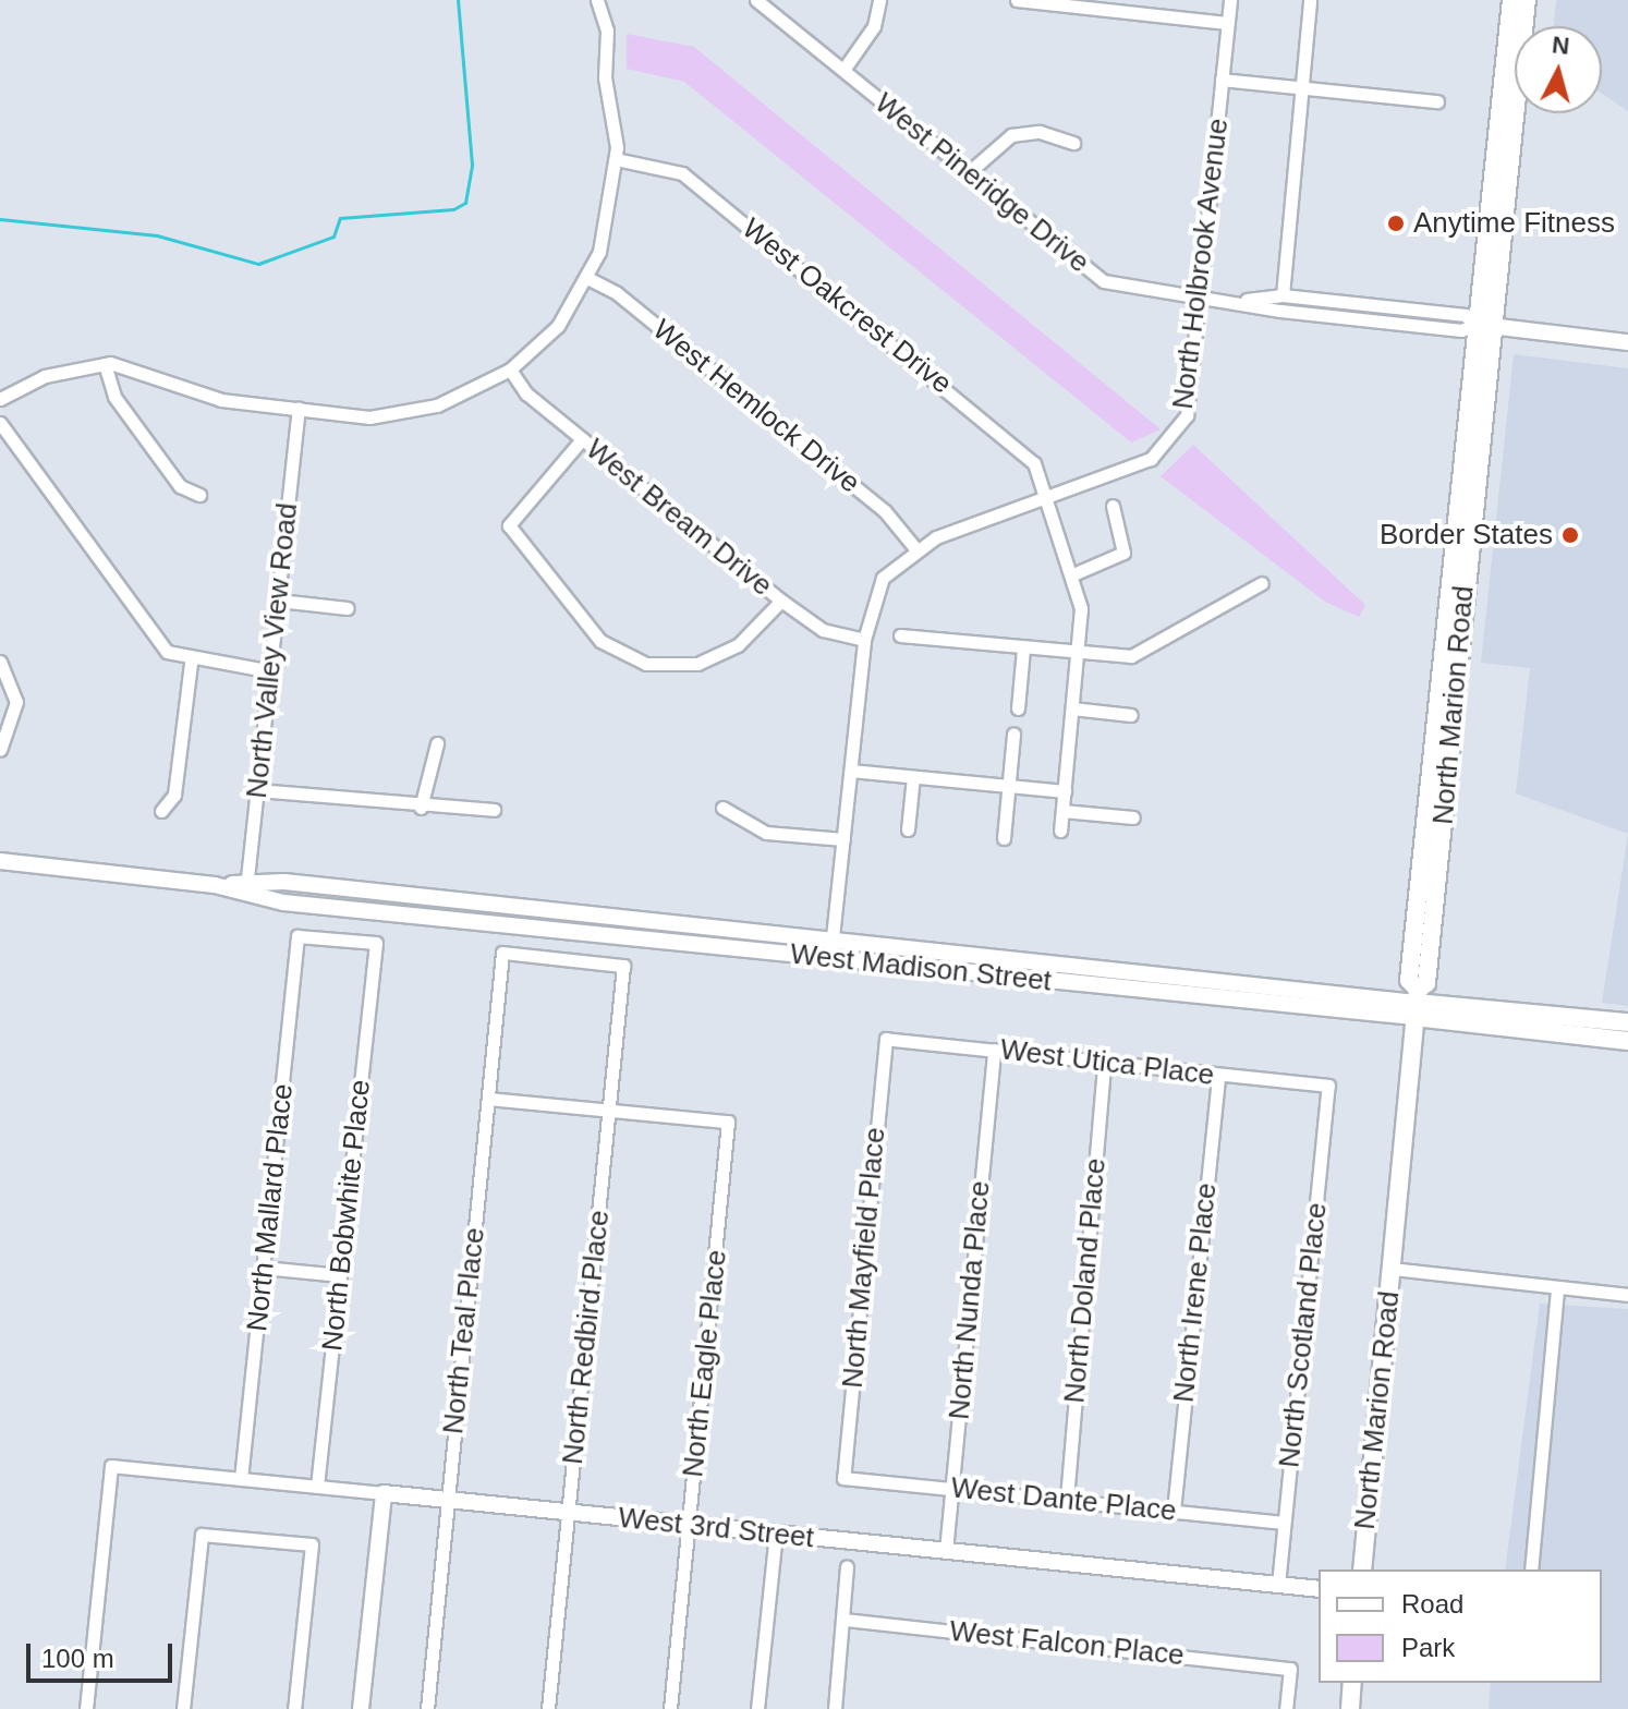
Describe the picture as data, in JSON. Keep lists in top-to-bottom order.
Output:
{
  "streets": {
    "main road": ["North Marion Road", "West Madison Street"],
    "street": [
      "West Pineridge Drive",
      "North Holbrook Avenue",
      "West Oakcrest Drive",
      "West Hemlock Drive",
      "West Bream Drive",
      "North Valley View Road",
      "West Utica Place",
      "North Mallard Place",
      "North Bobwhite Place",
      "North Mayfield Place",
      "North Doland Place",
      "North Irene Place",
      "North Nunda Place",
      "North Teal Place",
      "North Scotland Place",
      "North Redbird Place",
      "North Eagle Place",
      "West Dante Place",
      "West 3rd Street",
      "West Falcon Place"
    ]
  },
  "crossings": [
    ["West Pineridge Drive", "North Holbrook Avenue"],
    ["West Pineridge Drive", "North Marion Road"],
    ["North Holbrook Avenue", "West Oakcrest Drive"],
    ["North Holbrook Avenue", "West Hemlock Drive"],
    ["North Holbrook Avenue", "West Bream Drive"],
    ["North Holbrook Avenue", "West Madison Street"],
    ["North Valley View Road", "West Madison Street"],
    ["North Marion Road", "West Madison Street"],
    ["West Utica Place", "North Mayfield Place"],
    ["West Utica Place", "North Doland Place"],
    ["West Utica Place", "North Irene Place"],
    ["West Utica Place", "North Nunda Place"],
    ["West Utica Place", "North Scotland Place"],
    ["North Mallard Place", "North Bobwhite Place"],
    ["North Mallard Place", "West 3rd Street"],
    ["North Bobwhite Place", "West 3rd Street"],
    ["North Mayfield Place", "West Dante Place"],
    ["North Doland Place", "West Dante Place"],
    ["North Irene Place", "West Dante Place"],
    ["North Nunda Place", "West Dante Place"],
    ["North Nunda Place", "West 3rd Street"],
    ["North Teal Place", "North Redbird Place"],
    ["North Teal Place", "West 3rd Street"],
    ["North Scotland Place", "West Dante Place"],
    ["North Scotland Place", "West 3rd Street"],
    ["North Redbird Place", "North Eagle Place"],
    ["North Redbird Place", "West 3rd Street"],
    ["North Eagle Place", "West 3rd Street"]
  ],
  "places": ["Anytime Fitness", "Border States"],
  "legend": ["Road", "Park"],
  "scale_bar": "100 m",
  "north": "top"
}
